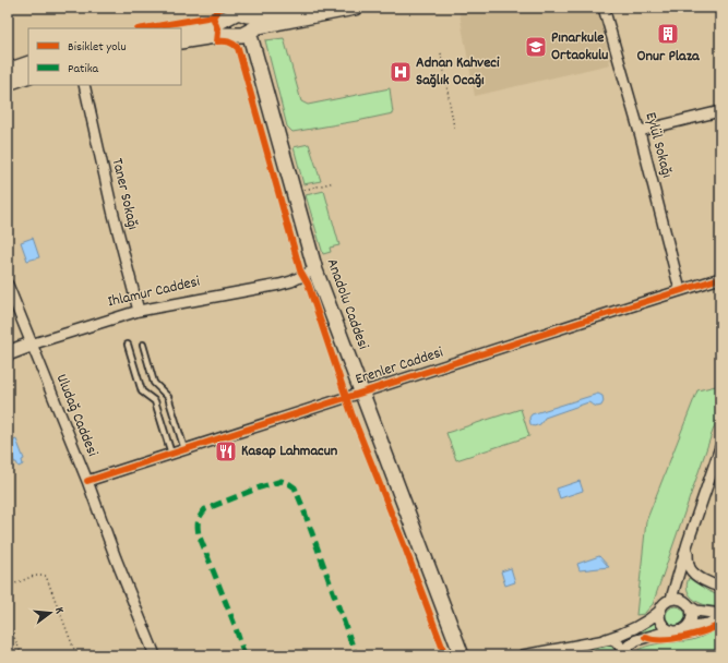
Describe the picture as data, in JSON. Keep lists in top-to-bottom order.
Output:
{
  "streets": {
    "main road": ["Ihlamur Caddesi", "Anadolu Caddesi"],
    "street": [
      "Eylül Sokağı",
      "Taner Sokağı",
      "Erenler Caddesi",
      "Uludağ Caddesi"
    ]
  },
  "crossings": [
    ["Eylül Sokağı", "Erenler Caddesi"],
    ["Taner Sokağı", "Ihlamur Caddesi"],
    ["Ihlamur Caddesi", "Anadolu Caddesi"],
    ["Ihlamur Caddesi", "Uludağ Caddesi"],
    ["Anadolu Caddesi", "Erenler Caddesi"],
    ["Erenler Caddesi", "Uludağ Caddesi"]
  ],
  "places": {
    "building": ["Onur Plaza"],
    "school or university": ["Pınarkule Ortaokulu"],
    "hospital": ["Adnan Kahveci Sağlık Ocağı"],
    "restaurant": ["Kasap Lahmacun"]
  },
  "legend": ["Bisiklet yolu", "Patika"],
  "north": "right"
}
